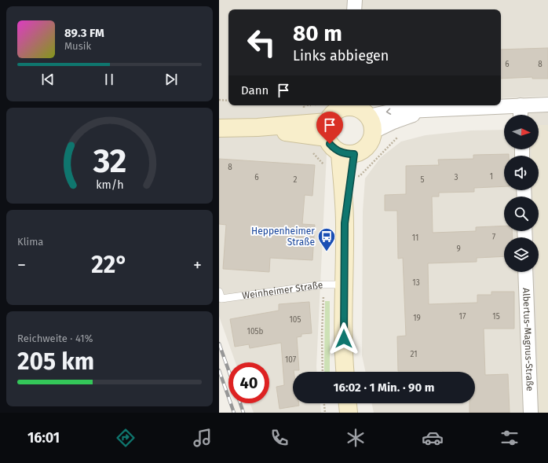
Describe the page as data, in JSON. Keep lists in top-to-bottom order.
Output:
{
  "streets": {
    "street": ["Albertus-Magnus-Straße"],
    "lane": ["Weinheimer Straße"]
  },
  "places": {
    "bus stop": ["Heppenheimer Straße"]
  },
  "house_numbers": [
    "6",
    "8",
    "8",
    "1",
    "6",
    "3",
    "2",
    "5",
    "7",
    "11",
    "9",
    "13",
    "17",
    "15",
    "19",
    "105",
    "105b",
    "21",
    "107"
  ],
  "north": "right",
  "page": {
    "turn": ["80 m", "Links abbiegen"],
    "song": ["89.3 FM", "Musik"],
    "then": "Dann",
    "tile": [
      "Klima",
      ["Reichweite · 41%", "205 km"]
    ],
    "heat": ["−", "22°", "+"],
    "limit": "40",
    "trip": "16:02 · 1 Min. · 90 m",
    "tabs": "16:01",
    "gauge": ["32", "km/h"]
  }
}
